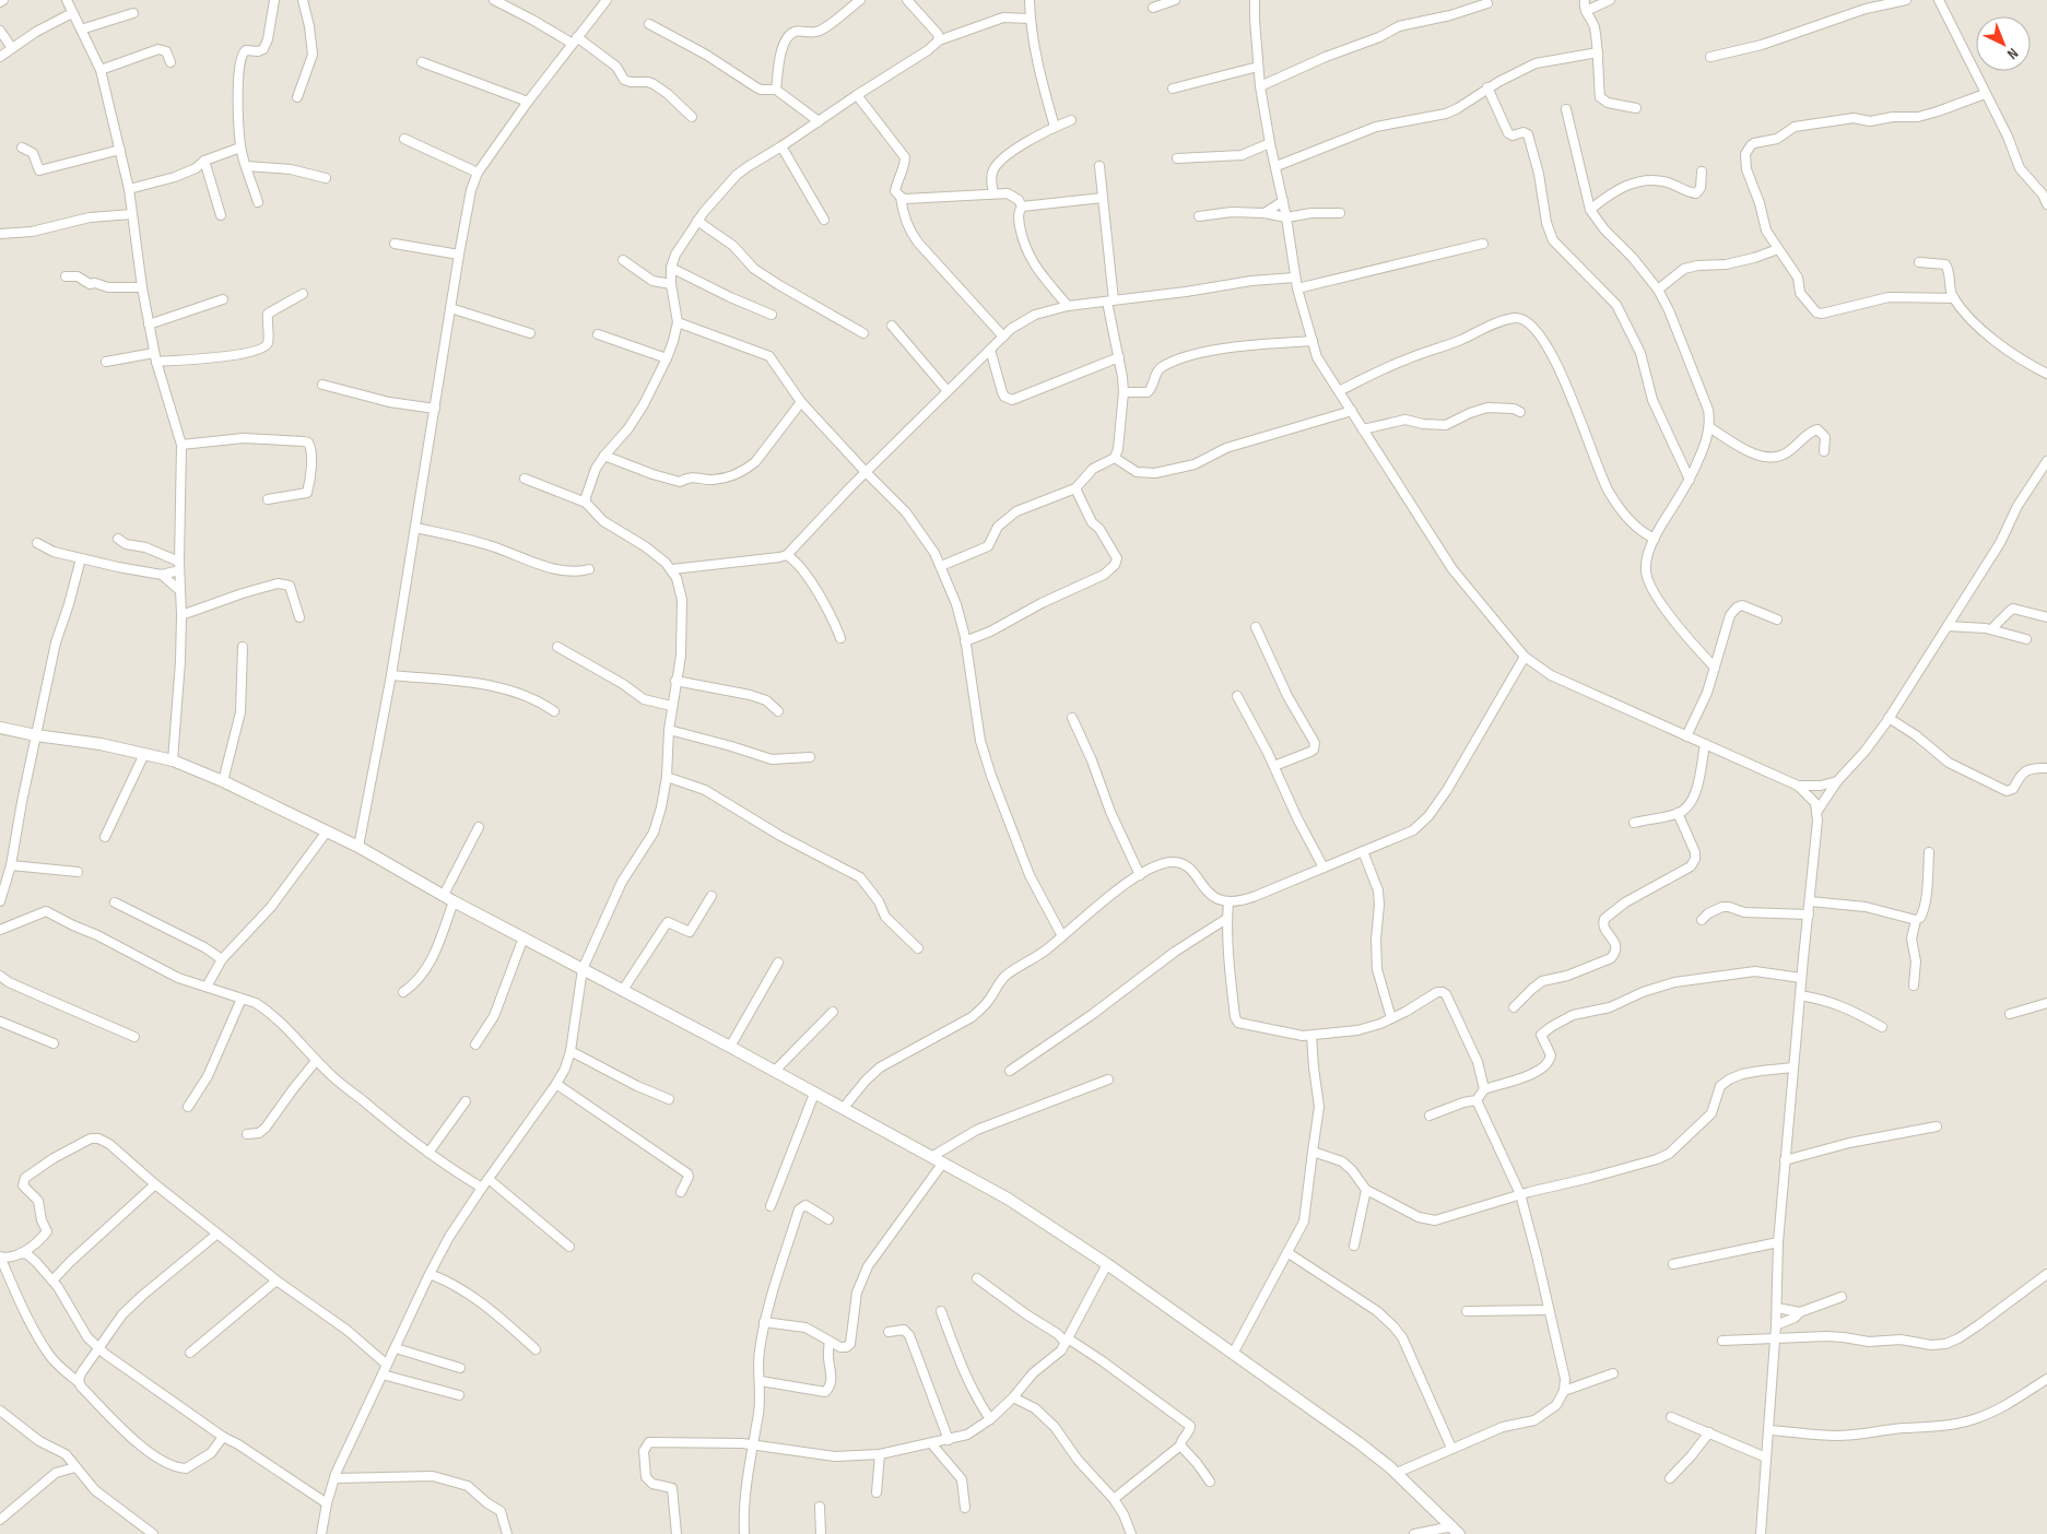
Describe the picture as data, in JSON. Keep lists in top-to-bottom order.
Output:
{
  "north": "bottom right"
}
